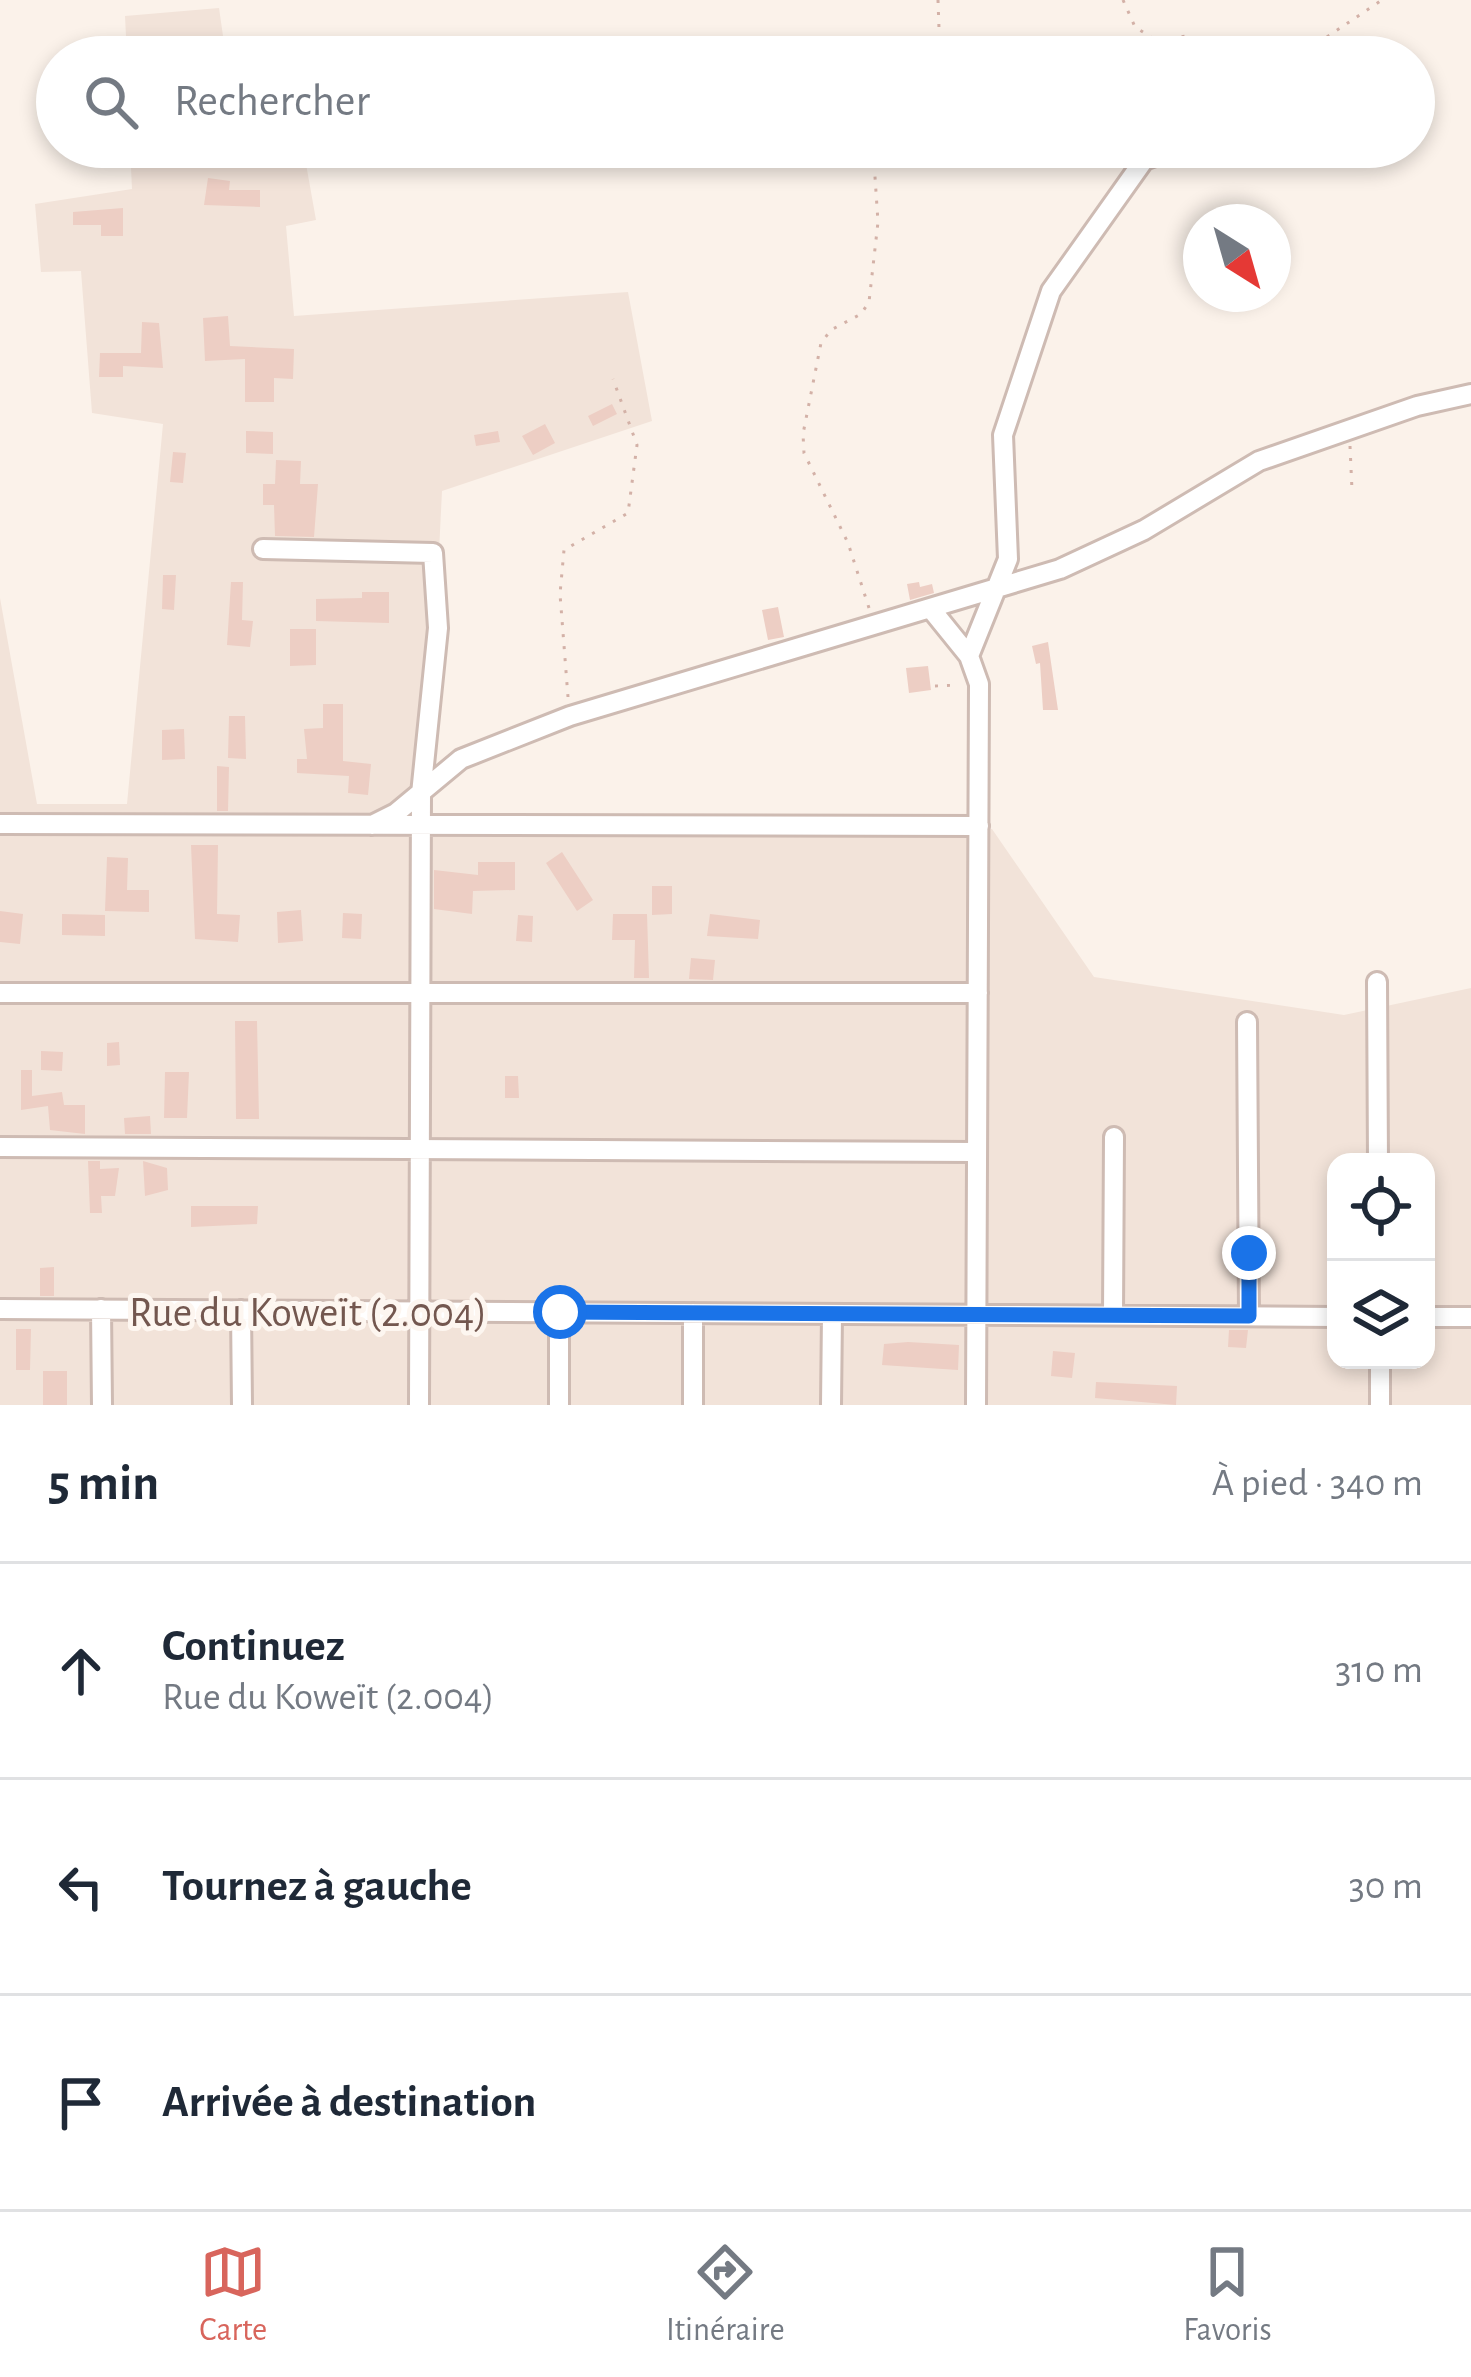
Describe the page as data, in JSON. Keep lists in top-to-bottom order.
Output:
{
  "streets": {
    "street": ["Rue du Koweït (2.004)"]
  },
  "north": "bottom right",
  "page": {
    "search": "Rechercher",
    "heading": ["5 min", "À pied · 340 m"],
    "list": [
      ["Continuez", "Rue du Koweït (2.004)", "310 m"],
      ["Tournez à gauche", "30 m"],
      "Arrivée à destination"
    ],
    "nav": ["Carte", "Itinéraire", "Favoris"]
  }
}
